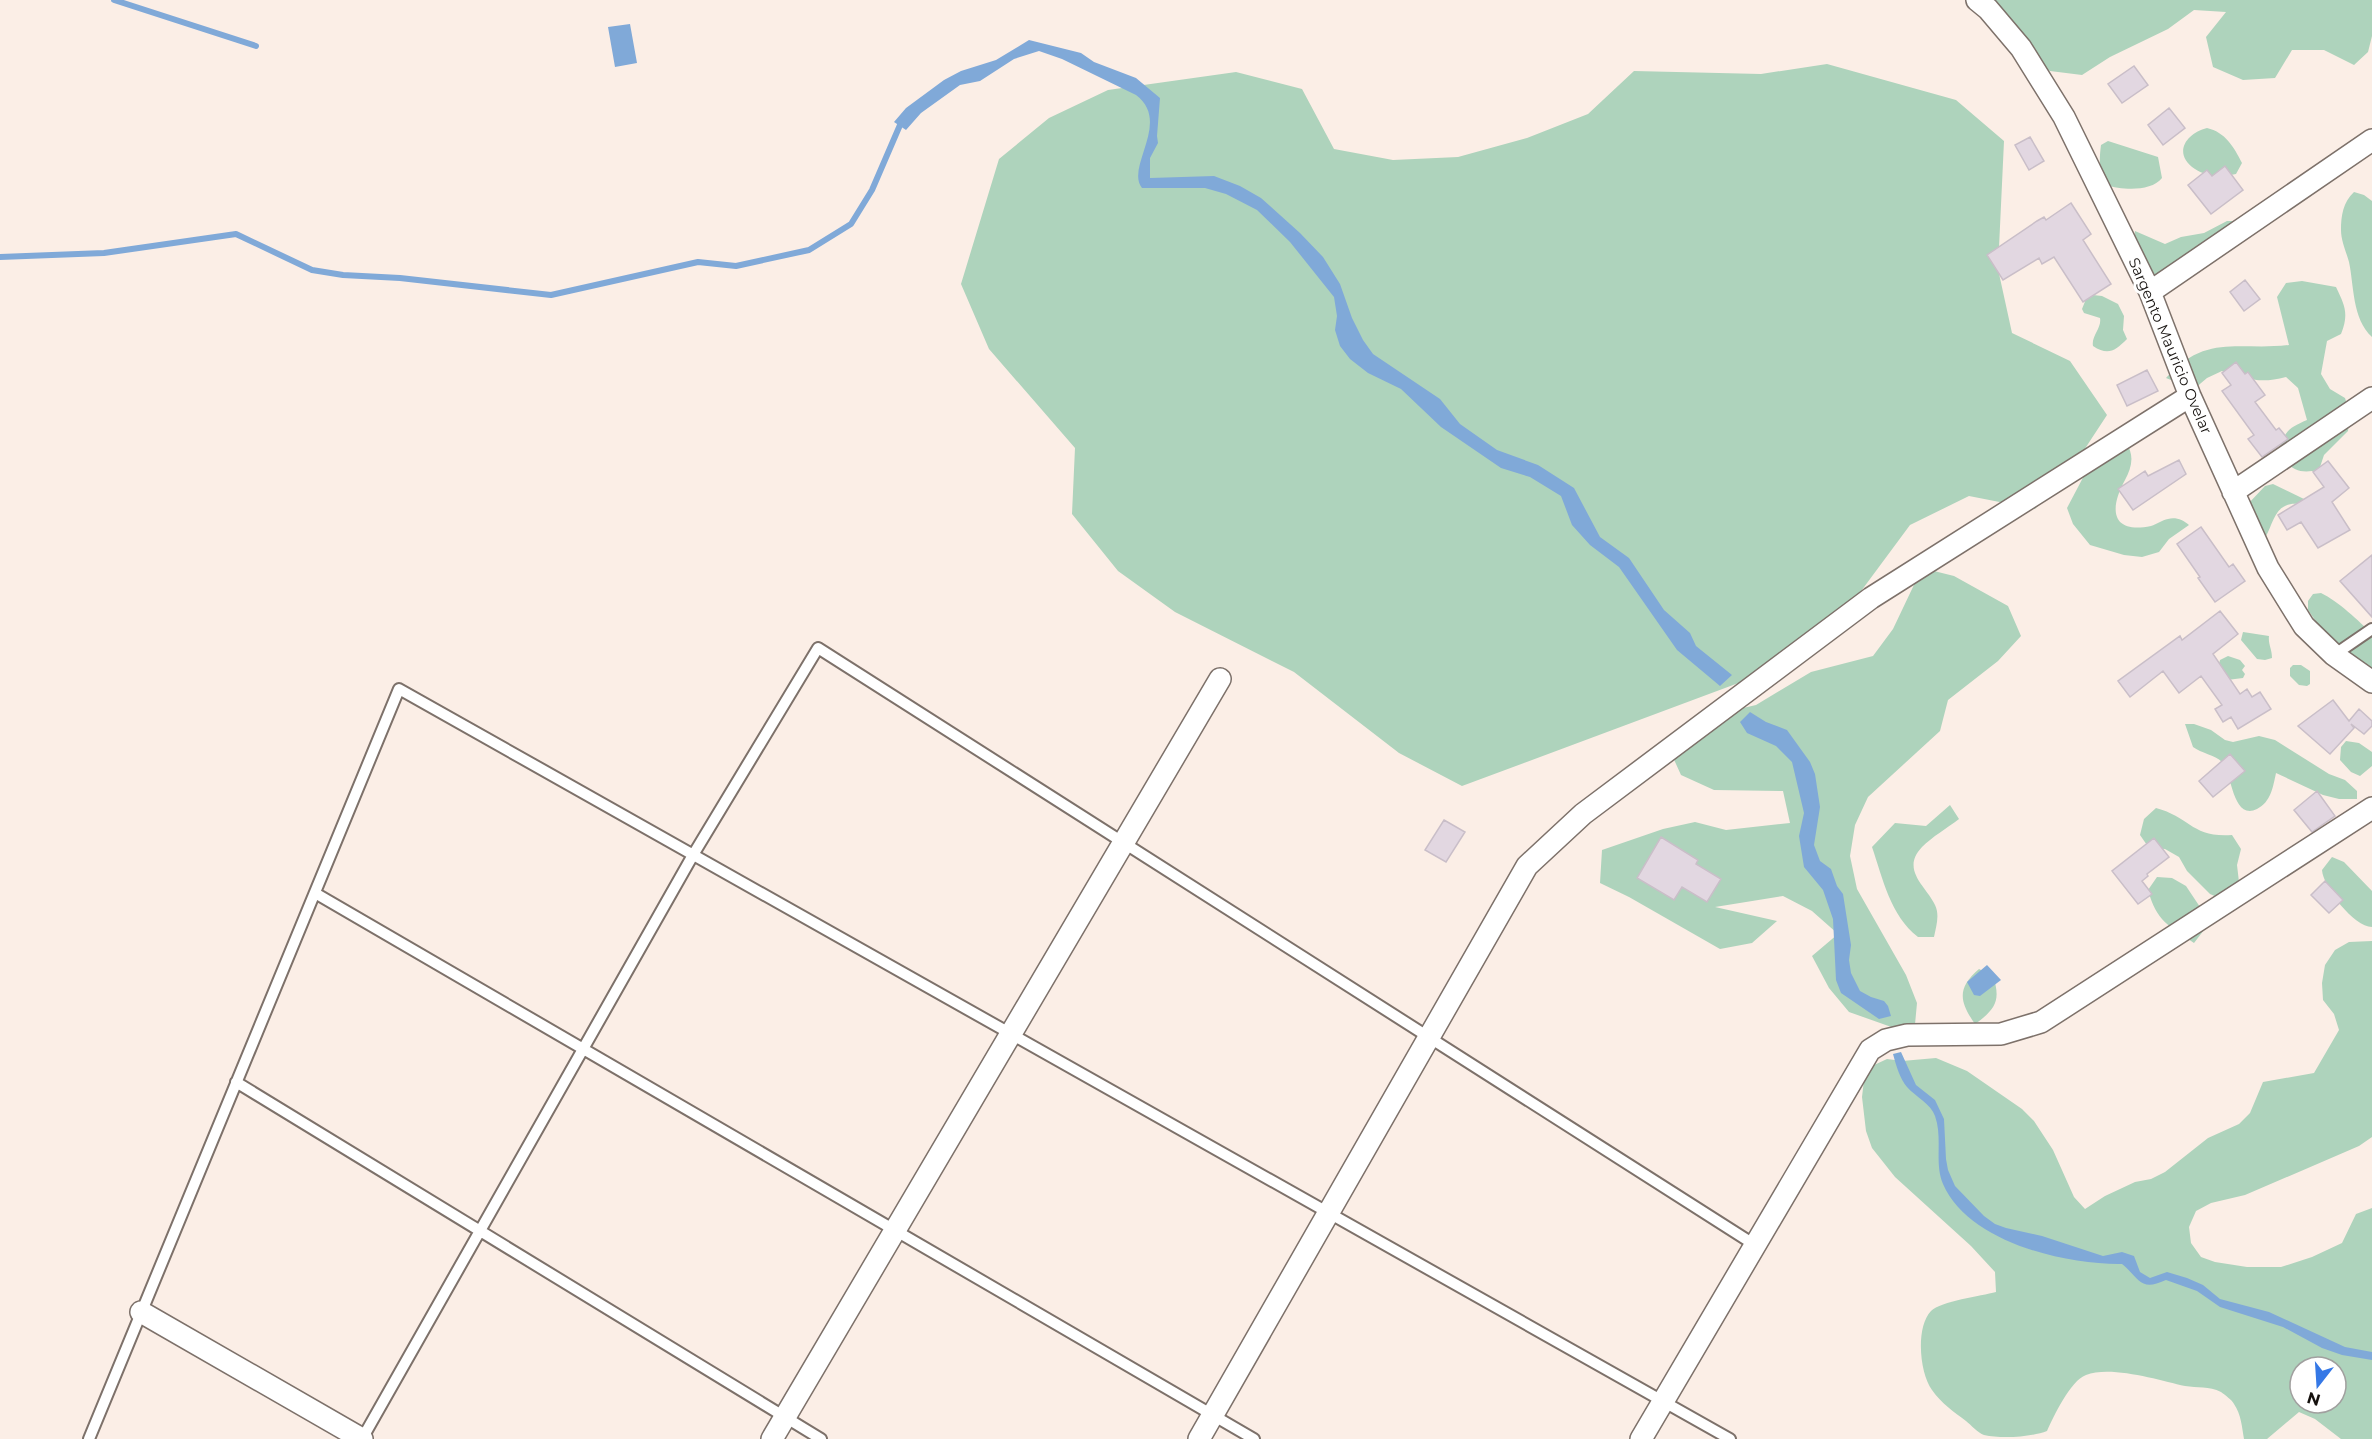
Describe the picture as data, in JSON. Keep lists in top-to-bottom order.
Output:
{
  "streets": {
    "street": ["Sargento Mauricio Ovelar"]
  },
  "north": "bottom"
}
